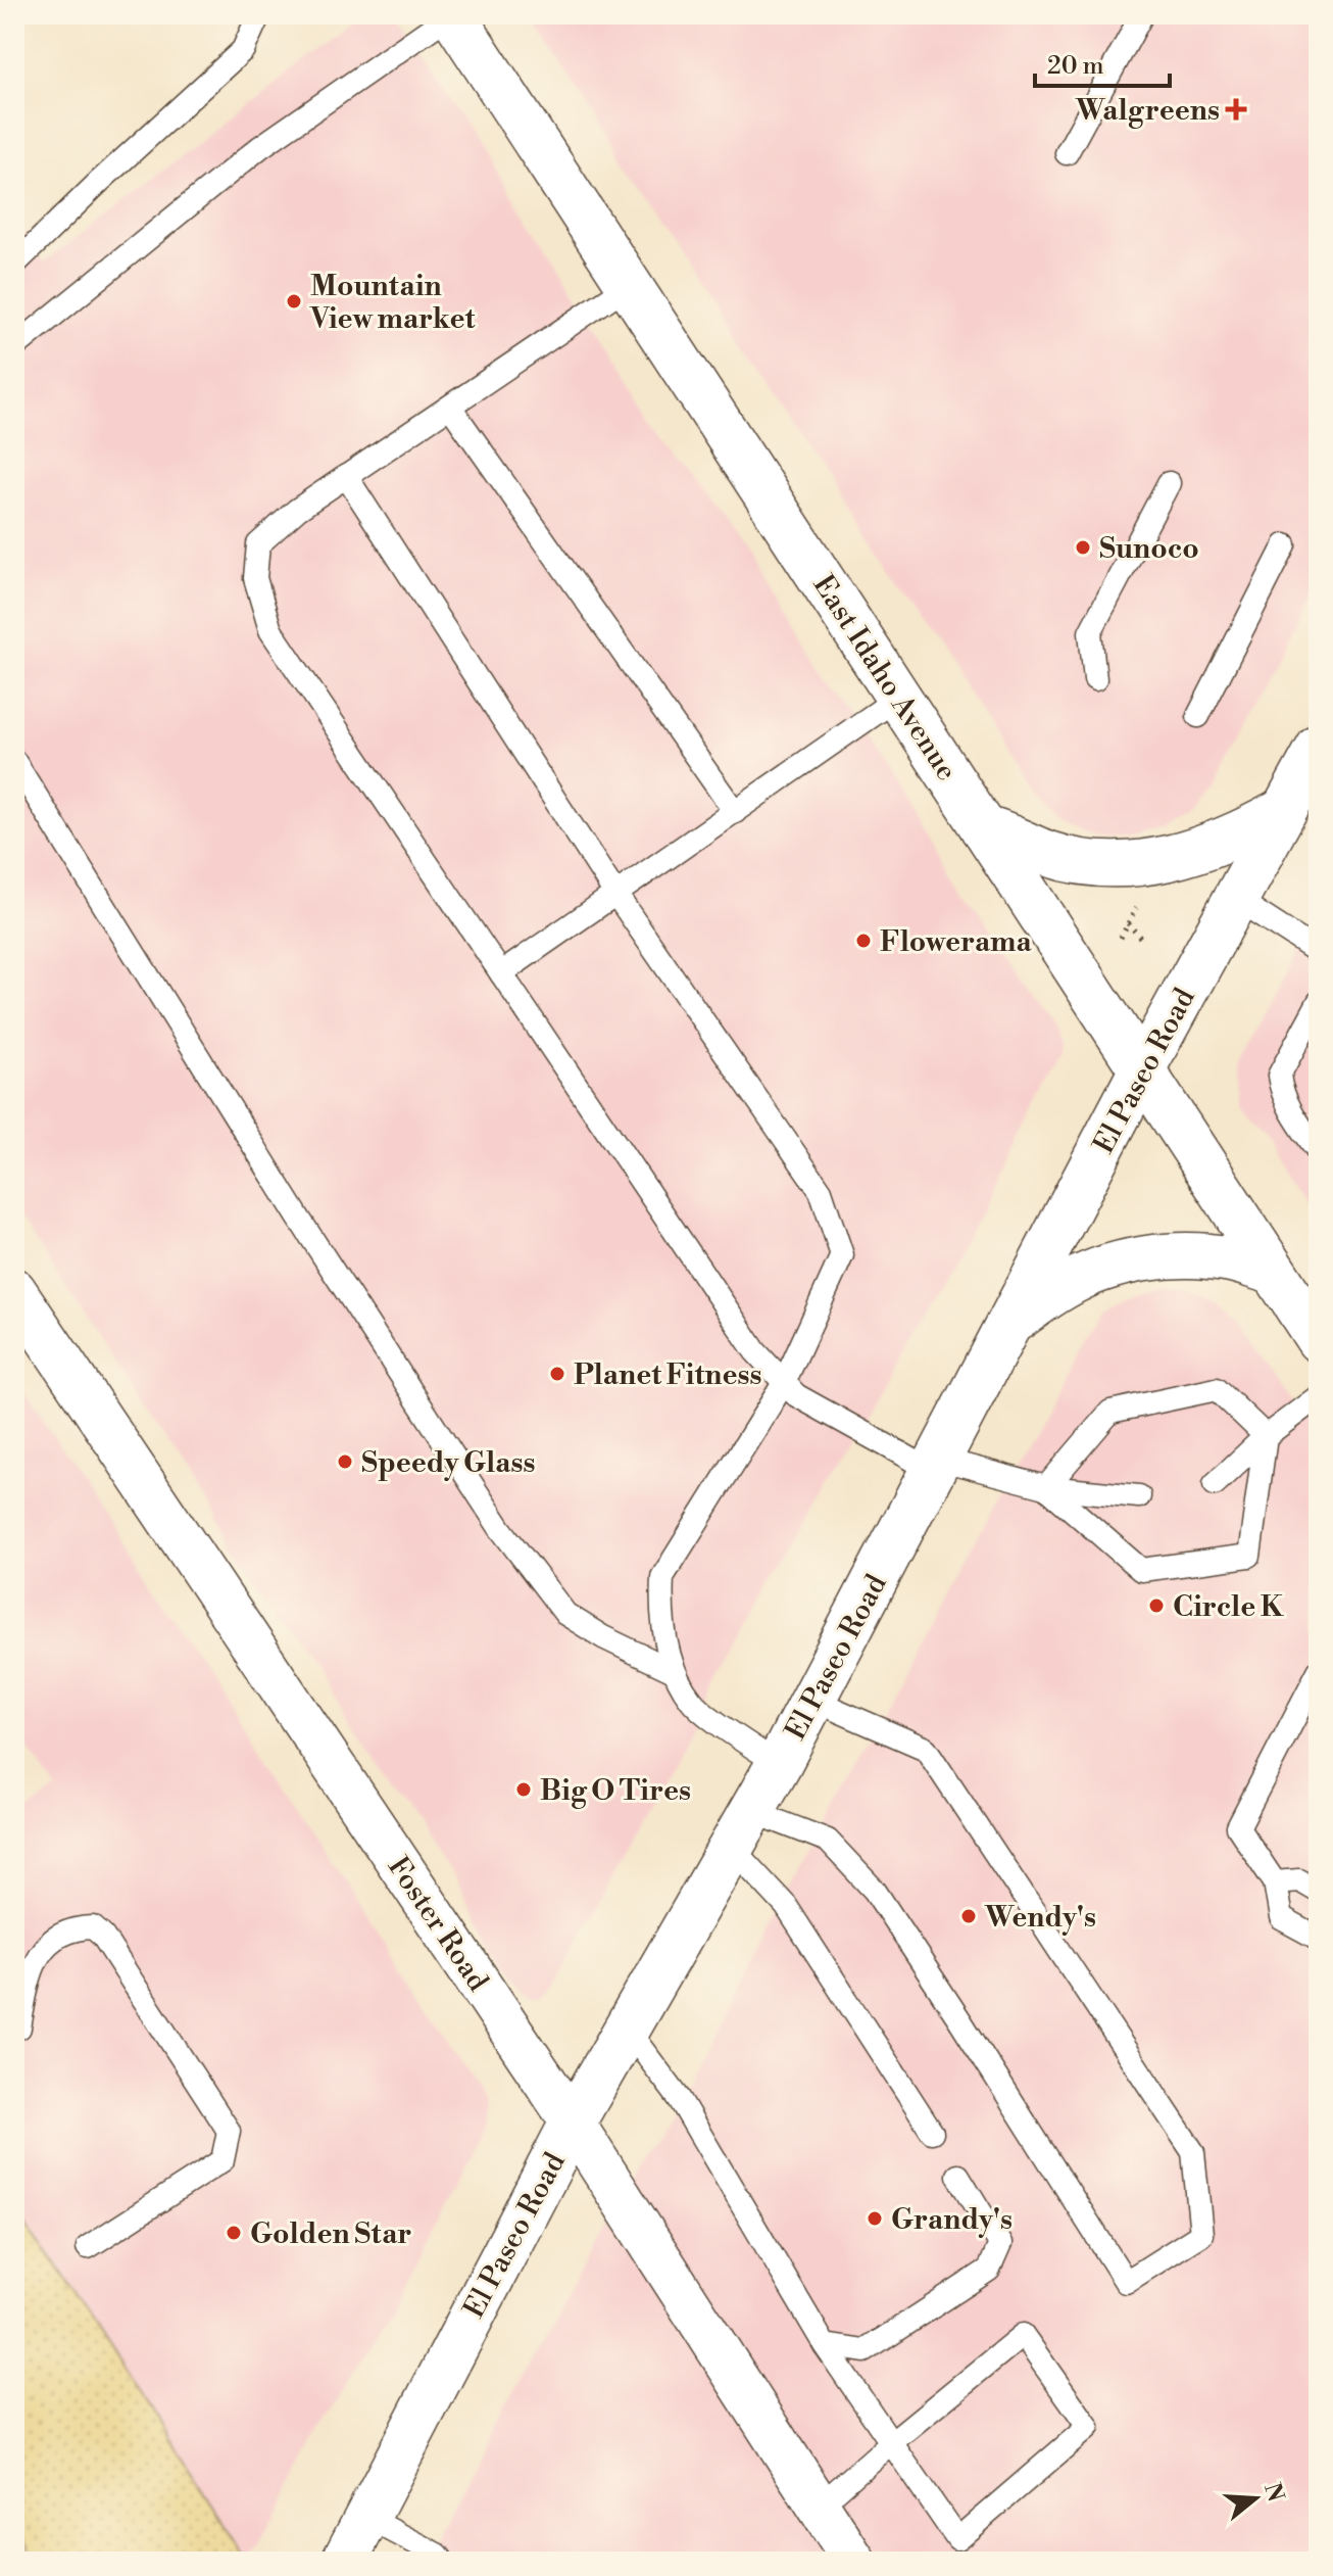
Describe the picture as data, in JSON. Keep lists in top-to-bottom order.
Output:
{
  "streets": {
    "main road": ["East Idaho Avenue", "El Paseo Road"],
    "street": ["Foster Road"]
  },
  "crossings": [
    ["East Idaho Avenue", "El Paseo Road"],
    ["El Paseo Road", "Foster Road"]
  ],
  "places": {
    "health": ["Walgreens"],
    "other": [
      "Mountain View market",
      "Sunoco",
      "Flowerama",
      "Planet Fitness",
      "Speedy Glass",
      "Circle K",
      "Big O Tires",
      "Wendy's",
      "Grandy's",
      "Golden Star"
    ]
  },
  "scale_bar": "20 m",
  "north": "right"
}
